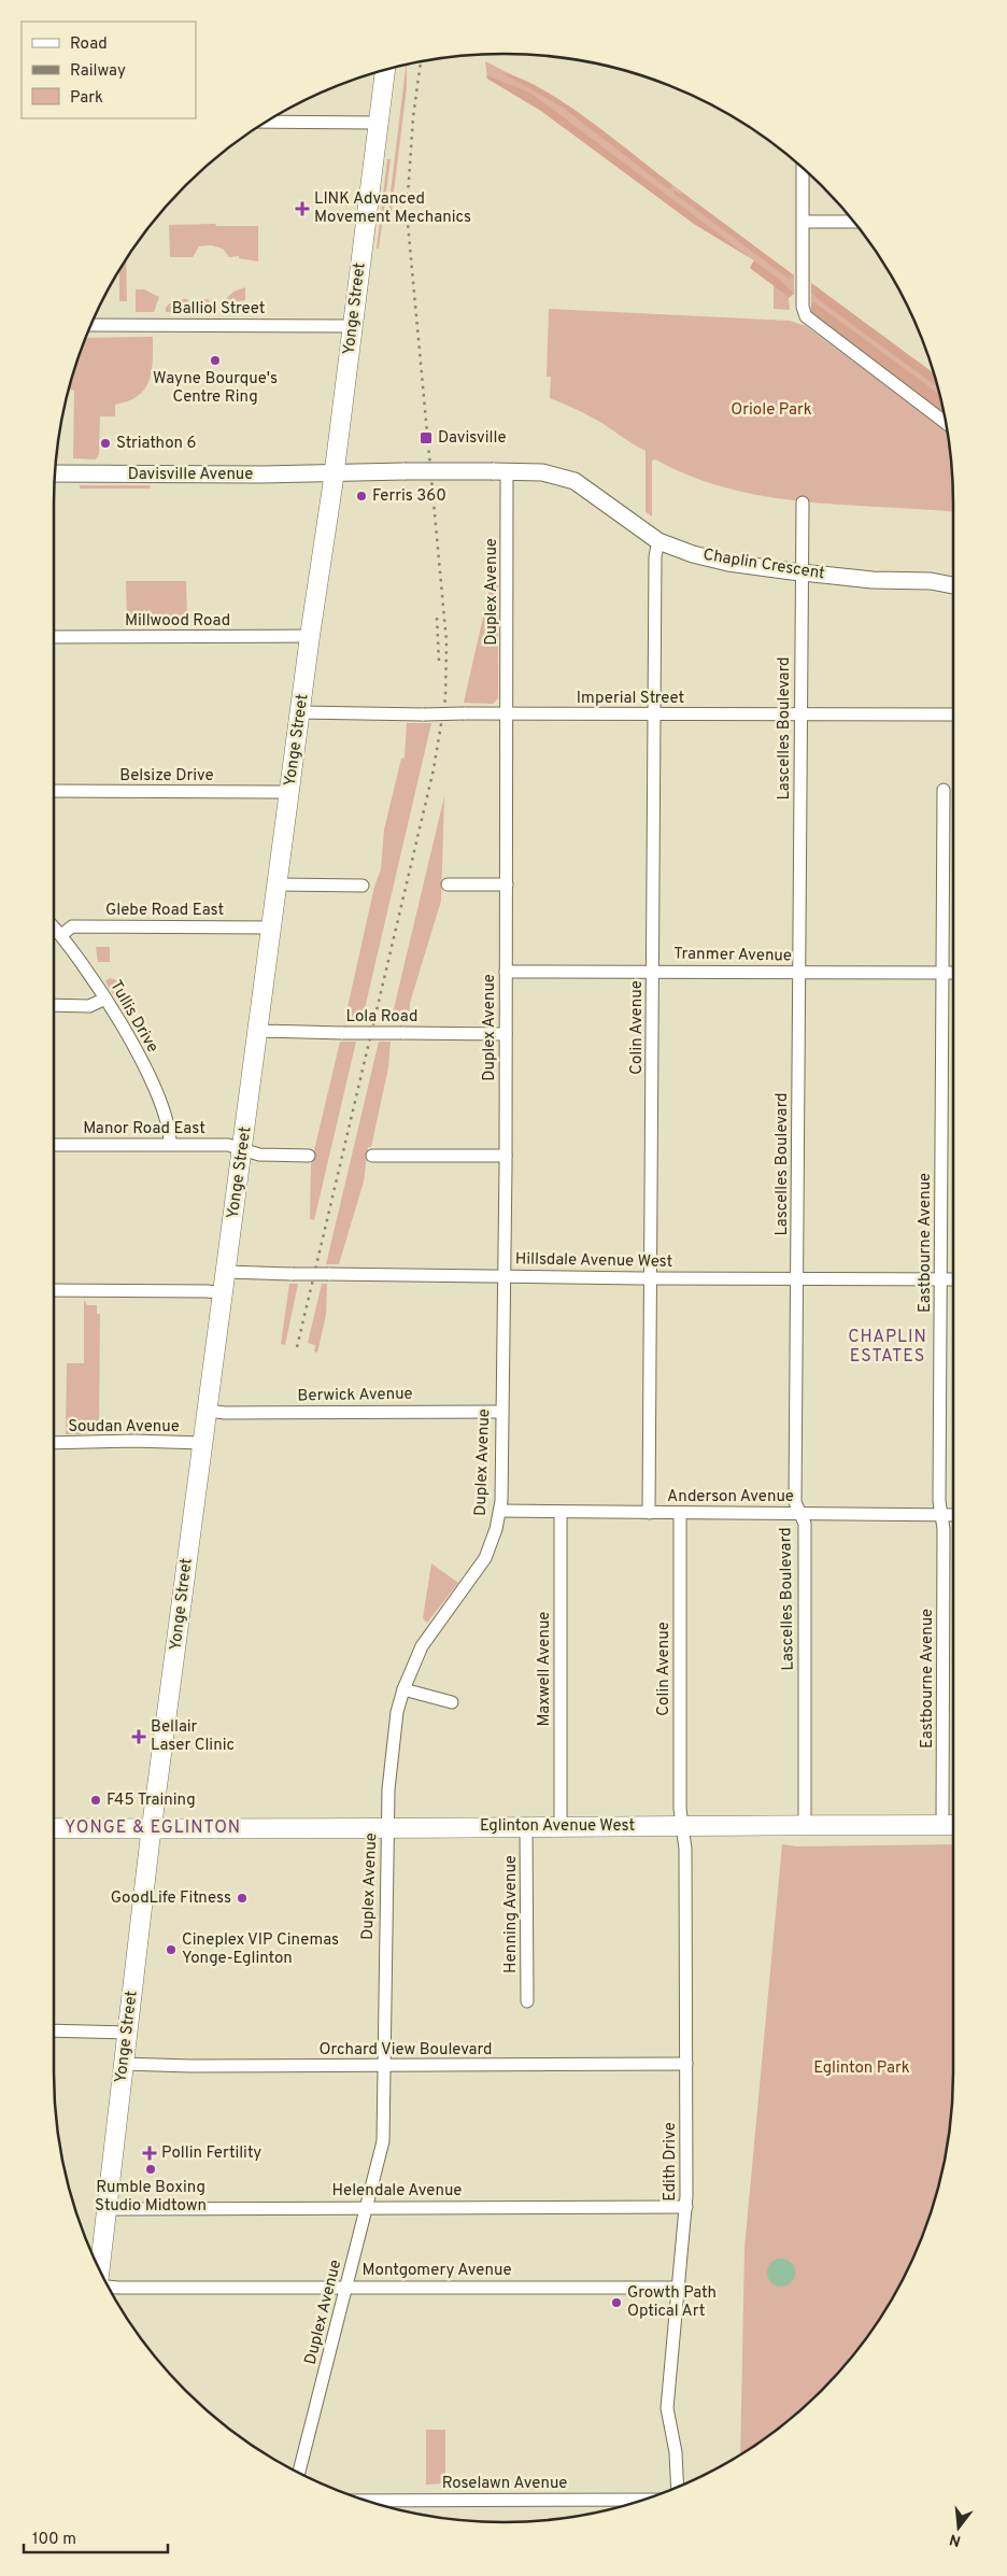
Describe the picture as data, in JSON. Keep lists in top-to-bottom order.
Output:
{
  "streets": {
    "main road": ["Yonge Street", "Eglinton Avenue West"],
    "street": [
      "Balliol Street",
      "Davisville Avenue",
      "Chaplin Crescent",
      "Duplex Avenue",
      "Millwood Road",
      "Imperial Street",
      "Lascelles Boulevard",
      "Belsize Drive",
      "Glebe Road East",
      "Tranmer Avenue",
      "Tullis Drive",
      "Lola Road",
      "Colin Avenue",
      "Manor Road East",
      "Eastbourne Avenue",
      "Hillsdale Avenue West",
      "Berwick Avenue",
      "Soudan Avenue",
      "Anderson Avenue",
      "Maxwell Avenue",
      "Henning Avenue",
      "Orchard View Boulevard",
      "Edith Drive",
      "Helendale Avenue",
      "Montgomery Avenue",
      "Roselawn Avenue"
    ]
  },
  "crossings": [
    ["Balliol Street", "Yonge Street"],
    ["Yonge Street", "Davisville Avenue"],
    ["Yonge Street", "Chaplin Crescent"],
    ["Yonge Street", "Millwood Road"],
    ["Yonge Street", "Imperial Street"],
    ["Yonge Street", "Belsize Drive"],
    ["Yonge Street", "Glebe Road East"],
    ["Yonge Street", "Lola Road"],
    ["Yonge Street", "Manor Road East"],
    ["Yonge Street", "Hillsdale Avenue West"],
    ["Yonge Street", "Berwick Avenue"],
    ["Yonge Street", "Soudan Avenue"],
    ["Yonge Street", "Eglinton Avenue West"],
    ["Yonge Street", "Orchard View Boulevard"],
    ["Yonge Street", "Helendale Avenue"],
    ["Davisville Avenue", "Chaplin Crescent"],
    ["Chaplin Crescent", "Duplex Avenue"],
    ["Chaplin Crescent", "Lascelles Boulevard"],
    ["Chaplin Crescent", "Colin Avenue"],
    ["Duplex Avenue", "Imperial Street"],
    ["Duplex Avenue", "Tranmer Avenue"],
    ["Duplex Avenue", "Lola Road"],
    ["Duplex Avenue", "Hillsdale Avenue West"],
    ["Duplex Avenue", "Berwick Avenue"],
    ["Duplex Avenue", "Anderson Avenue"],
    ["Duplex Avenue", "Eglinton Avenue West"],
    ["Duplex Avenue", "Orchard View Boulevard"],
    ["Duplex Avenue", "Helendale Avenue"],
    ["Duplex Avenue", "Montgomery Avenue"],
    ["Imperial Street", "Lascelles Boulevard"],
    ["Imperial Street", "Colin Avenue"],
    ["Lascelles Boulevard", "Tranmer Avenue"],
    ["Lascelles Boulevard", "Hillsdale Avenue West"],
    ["Lascelles Boulevard", "Anderson Avenue"],
    ["Lascelles Boulevard", "Eglinton Avenue West"],
    ["Glebe Road East", "Tullis Drive"],
    ["Tranmer Avenue", "Colin Avenue"],
    ["Tranmer Avenue", "Eastbourne Avenue"],
    ["Tullis Drive", "Manor Road East"],
    ["Colin Avenue", "Hillsdale Avenue West"],
    ["Colin Avenue", "Anderson Avenue"],
    ["Colin Avenue", "Eglinton Avenue West"],
    ["Colin Avenue", "Edith Drive"],
    ["Eastbourne Avenue", "Hillsdale Avenue West"],
    ["Eastbourne Avenue", "Anderson Avenue"],
    ["Eastbourne Avenue", "Eglinton Avenue West"],
    ["Anderson Avenue", "Maxwell Avenue"],
    ["Maxwell Avenue", "Eglinton Avenue West"],
    ["Eglinton Avenue West", "Henning Avenue"],
    ["Eglinton Avenue West", "Edith Drive"],
    ["Orchard View Boulevard", "Edith Drive"],
    ["Edith Drive", "Helendale Avenue"],
    ["Edith Drive", "Montgomery Avenue"]
  ],
  "districts": ["CHAPLIN ESTATES", "YONGE & EGLINTON"],
  "parks": ["Oriole Park", "Eglinton Park"],
  "places": {
    "health": ["LINK Advanced Movement Mechanics", "Bellair Laser Clinic", "Pollin Fertility"],
    "other": [
      "Wayne Bourque's Centre Ring",
      "Striathon 6",
      "Ferris 360",
      "F45 Training",
      "GoodLife Fitness",
      "Cineplex VIP Cinemas Yonge-Eglinton",
      "Rumble Boxing Studio Midtown",
      "Growth Path Optical Art"
    ],
    "transit": ["Davisville"]
  },
  "legend": ["Road", "Railway", "Park"],
  "scale_bar": "100 m",
  "north": "bottom"
}
